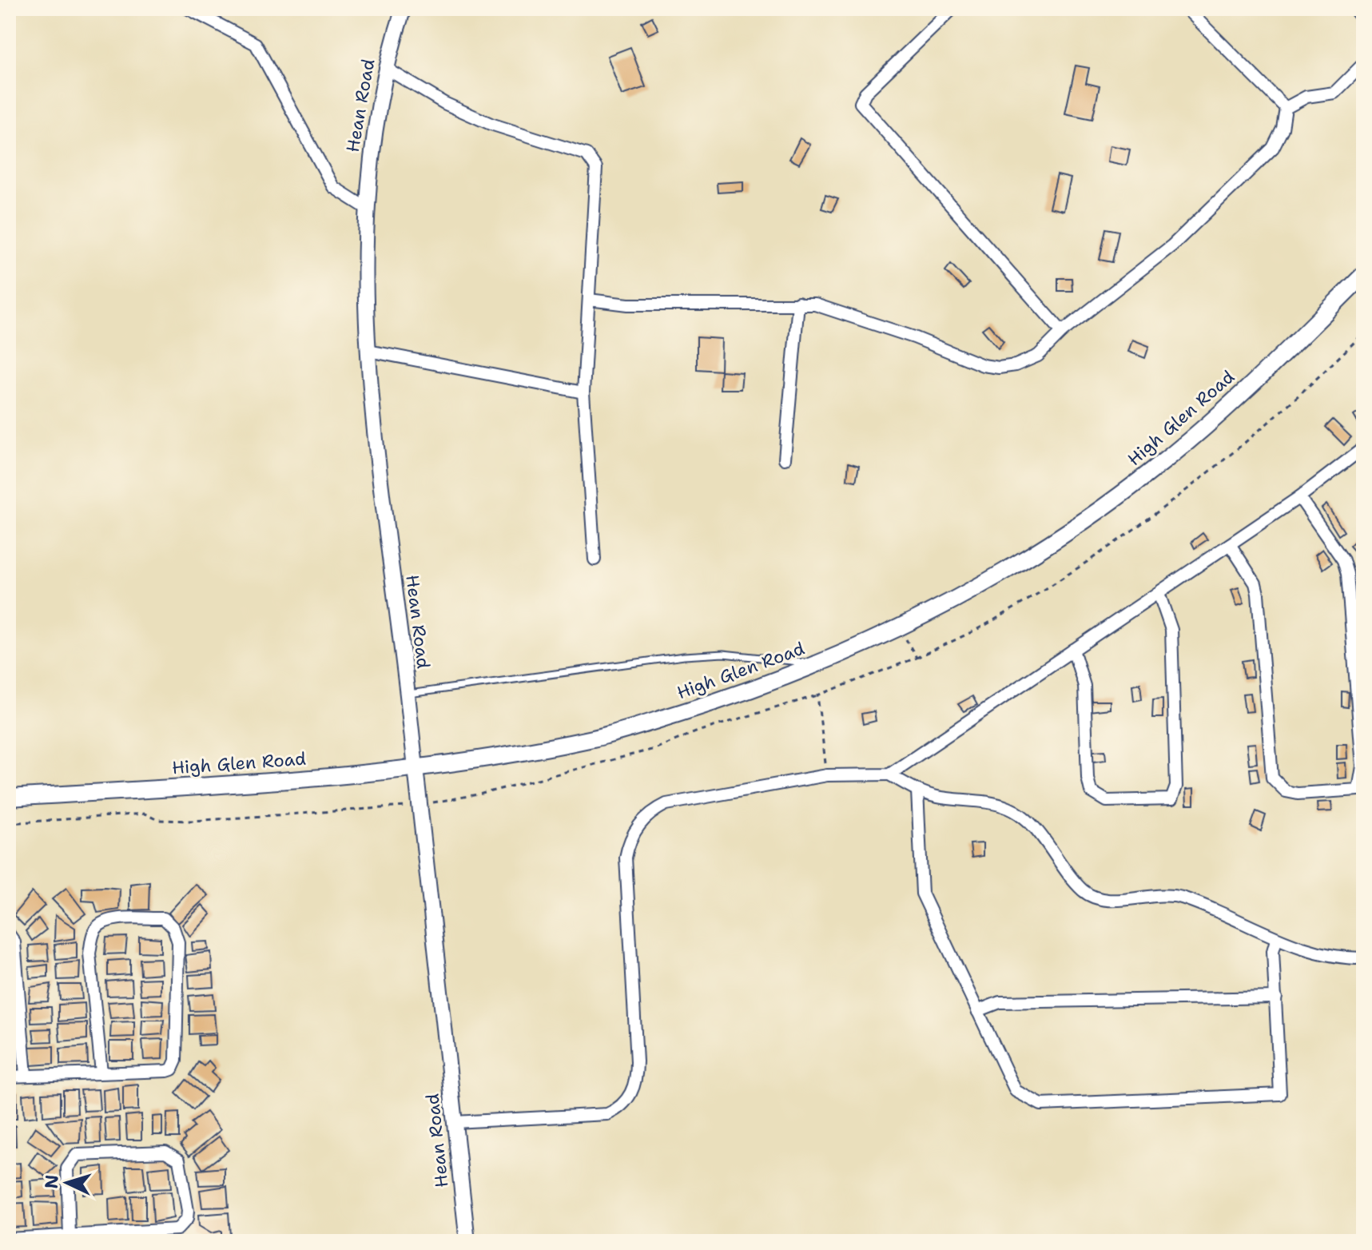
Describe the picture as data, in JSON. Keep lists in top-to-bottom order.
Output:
{
  "streets": {
    "main road": ["High Glen Road"],
    "street": ["Hean Road"]
  },
  "crossings": [
    ["Hean Road", "High Glen Road"]
  ],
  "north": "left"
}
